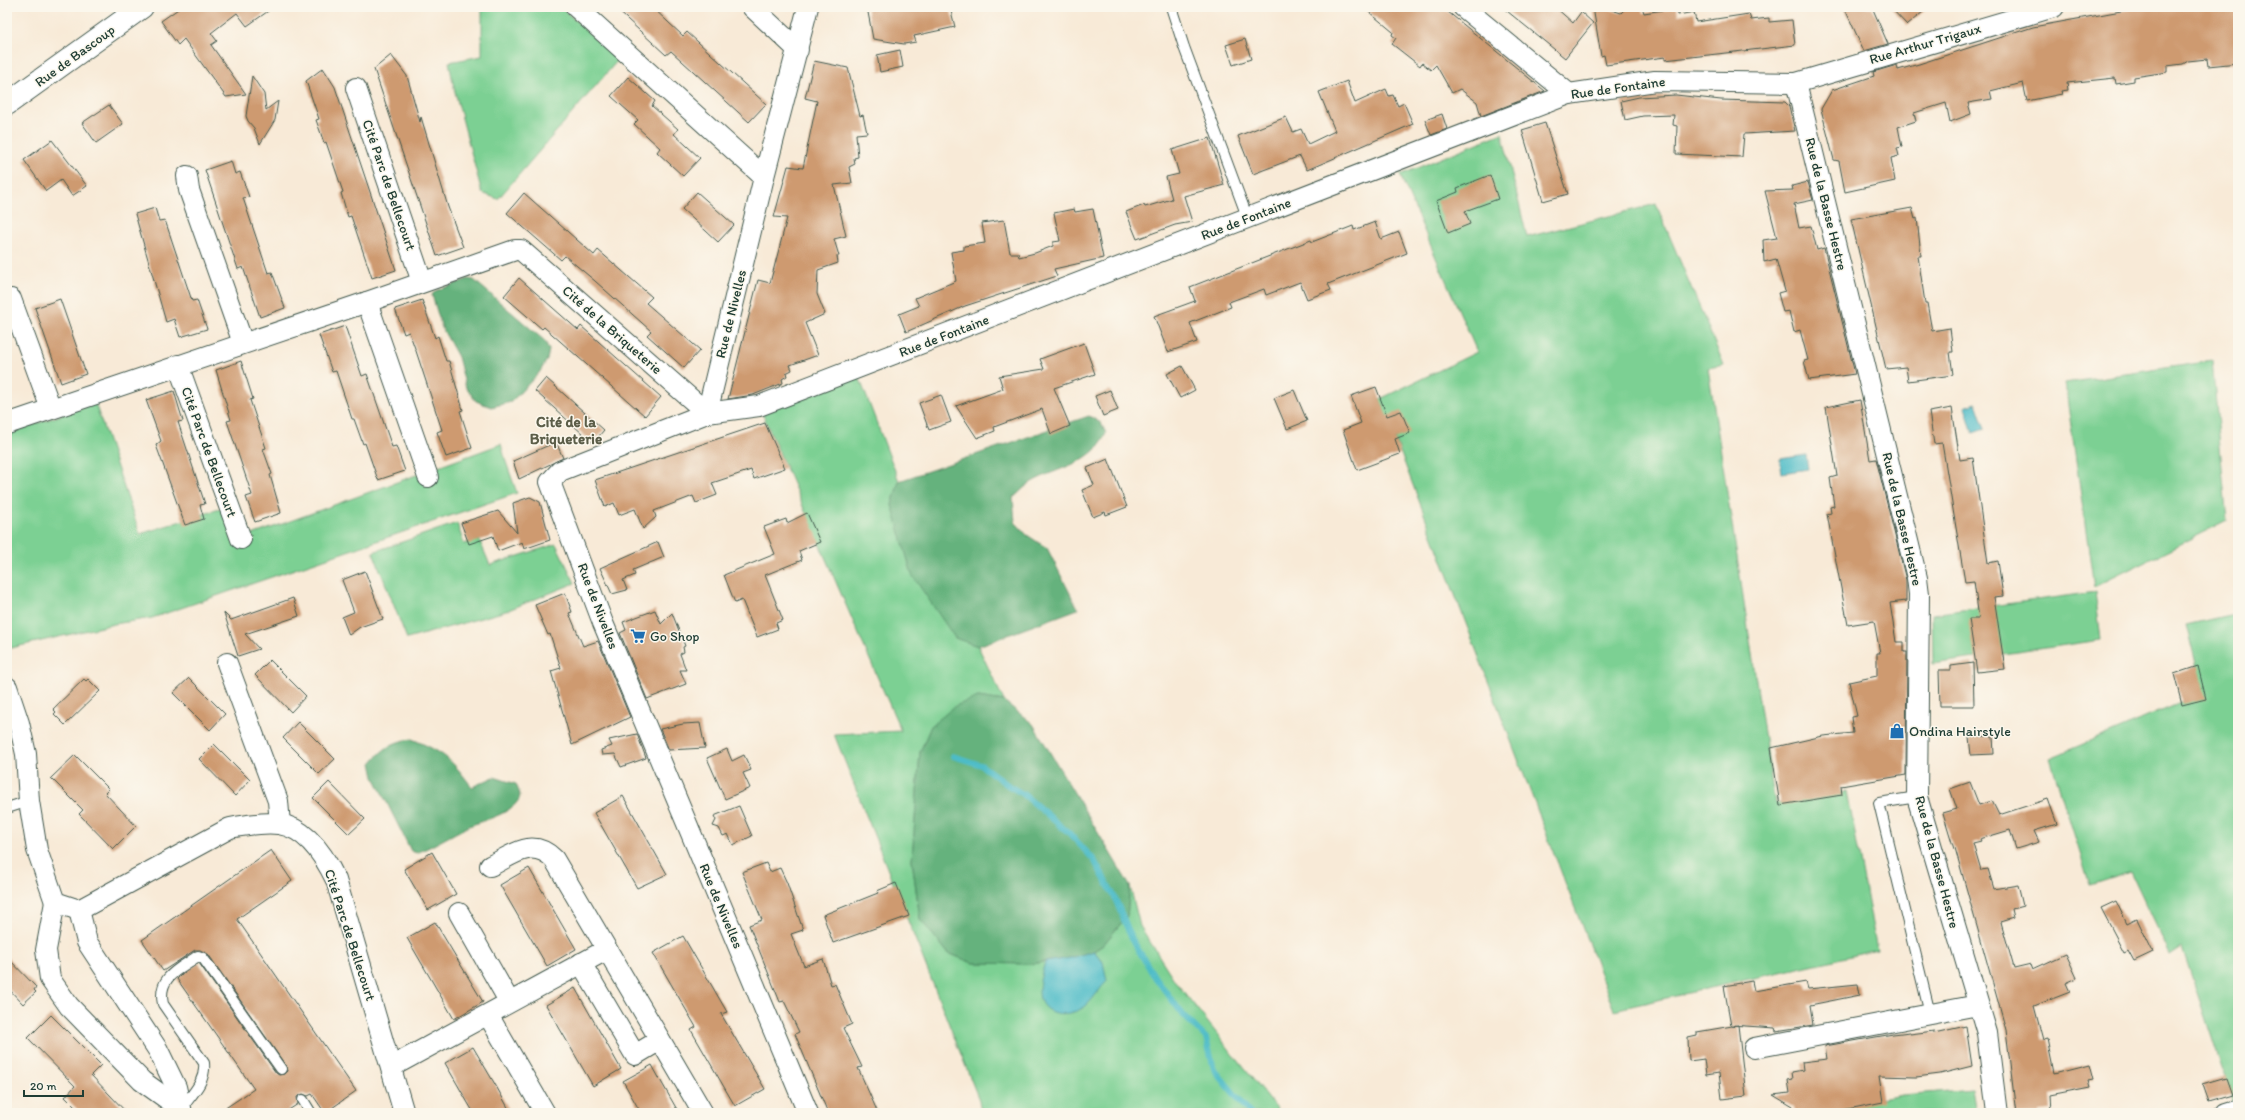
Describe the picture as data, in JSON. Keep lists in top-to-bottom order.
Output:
{
  "streets": {
    "main road": ["Rue de Bascoup"],
    "street": [
      "Rue Arthur Trigaux",
      "Rue de Fontaine",
      "Cité Parc de Bellecourt",
      "Rue de la Basse Hestre",
      "Rue de Nivelles",
      "Cité de la Briqueterie"
    ]
  },
  "crossings": [
    ["Rue Arthur Trigaux", "Rue de Fontaine"],
    ["Rue Arthur Trigaux", "Rue de la Basse Hestre"],
    ["Rue de Fontaine", "Rue de la Basse Hestre"],
    ["Rue de Fontaine", "Rue de Nivelles"],
    ["Rue de Fontaine", "Cité de la Briqueterie"],
    ["Cité Parc de Bellecourt", "Cité de la Briqueterie"],
    ["Rue de Nivelles", "Cité de la Briqueterie"]
  ],
  "districts": ["Cité de la Briqueterie"],
  "places": {
    "supermarket": ["Go Shop"],
    "shop": ["Ondina Hairstyle"]
  },
  "scale_bar": "20 m"
}
